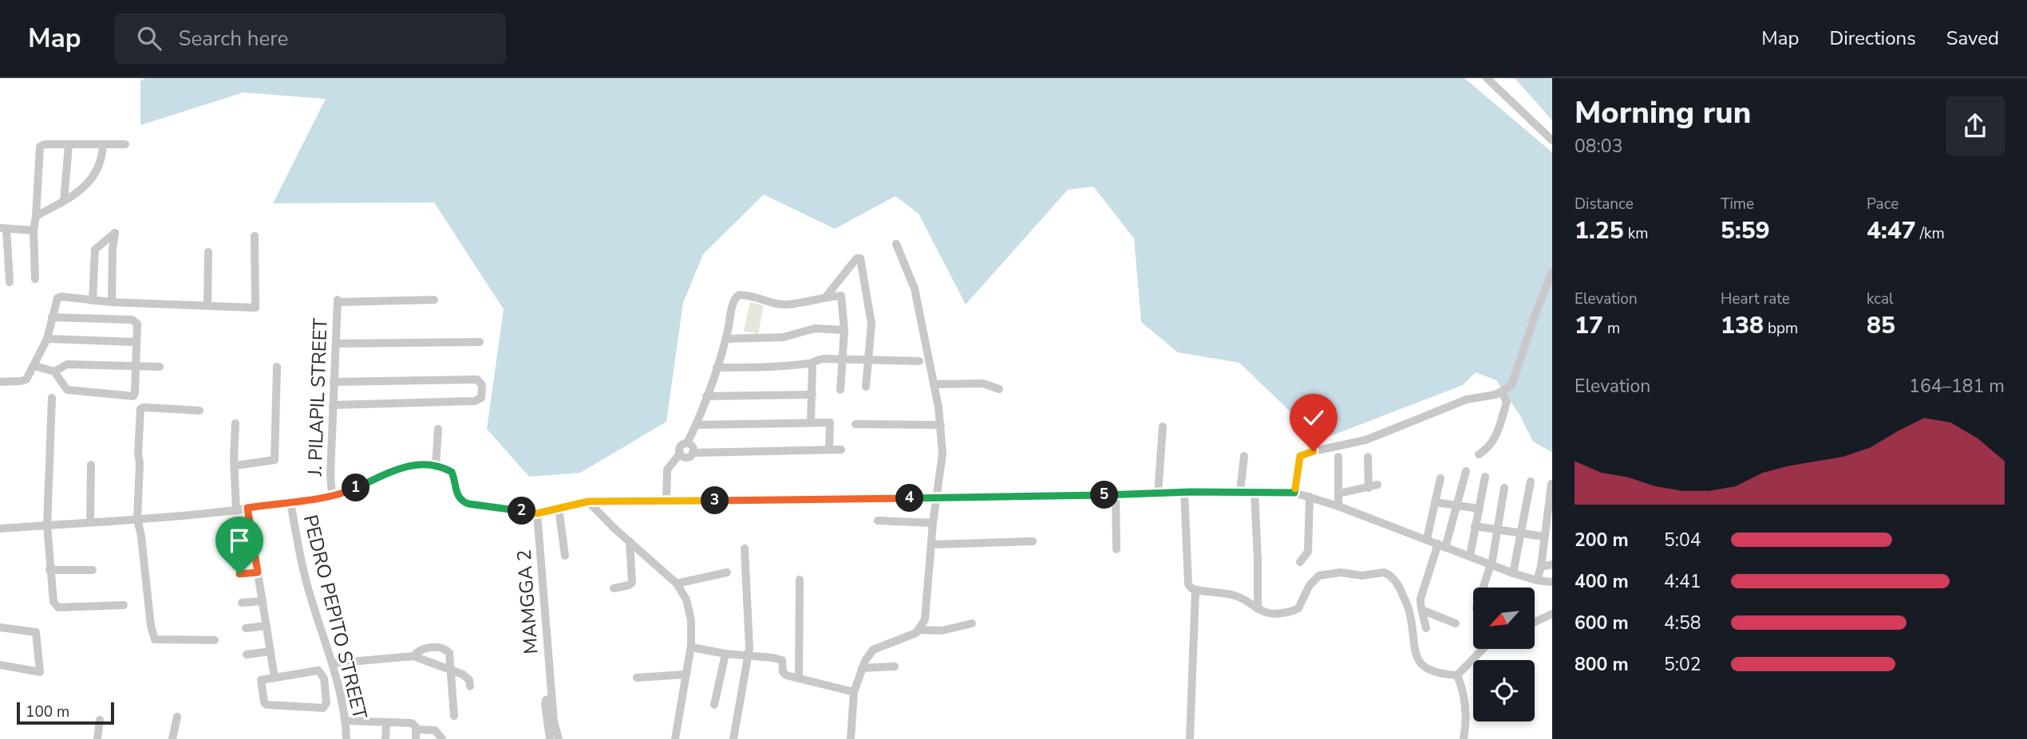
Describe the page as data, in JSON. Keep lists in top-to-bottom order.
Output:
{
  "streets": {
    "street": ["J. PILAPIL STREET", "MAMGGA 2", "PEDRO PEPITO STREET"]
  },
  "scale_bar": "100 m",
  "north": "bottom left",
  "page": {
    "header": "Map",
    "search": "Search here",
    "nav": ["Map", "Directions", "Saved"],
    "heading": ["Morning run", "08:03"],
    "stats": [
      ["Distance", "1.25 km"],
      ["Time", "5:59"],
      ["Pace", "4:47 /km"],
      ["Elevation", "17 m"],
      ["Heart rate", "138 bpm"],
      ["kcal", "85"]
    ],
    "chart": ["Elevation", "164–181 m"],
    "pins": [
      "1",
      "5",
      "4",
      "3",
      "2"
    ],
    "list": [
      {
        "name": "200 m",
        "note": "5:04"
      },
      {
        "name": "400 m",
        "note": "4:41"
      },
      {
        "name": "600 m",
        "note": "4:58"
      },
      {
        "name": "800 m",
        "note": "5:02"
      }
    ],
    "scale": "100 m"
  }
}
